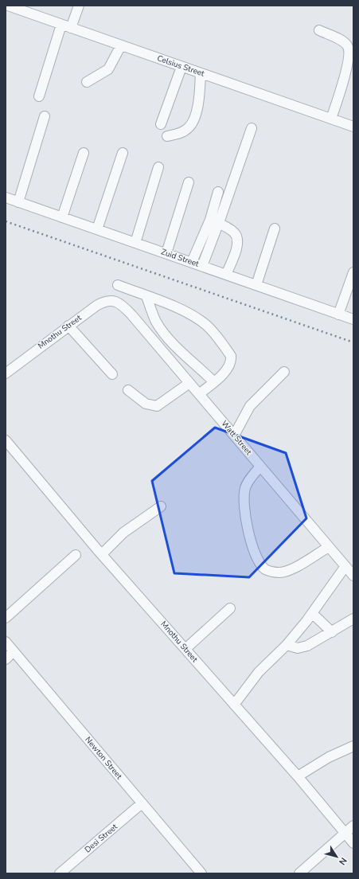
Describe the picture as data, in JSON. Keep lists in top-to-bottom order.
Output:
{
  "streets": {
    "street": [
      "Celsius Street",
      "Zuid Street",
      "Mnothu Street",
      "Watt Street",
      "Newton Street",
      "Desi Street"
    ]
  },
  "crossings": [
    ["Mnothu Street", "Watt Street"],
    ["Newton Street", "Desi Street"]
  ],
  "north": "bottom right"
}
